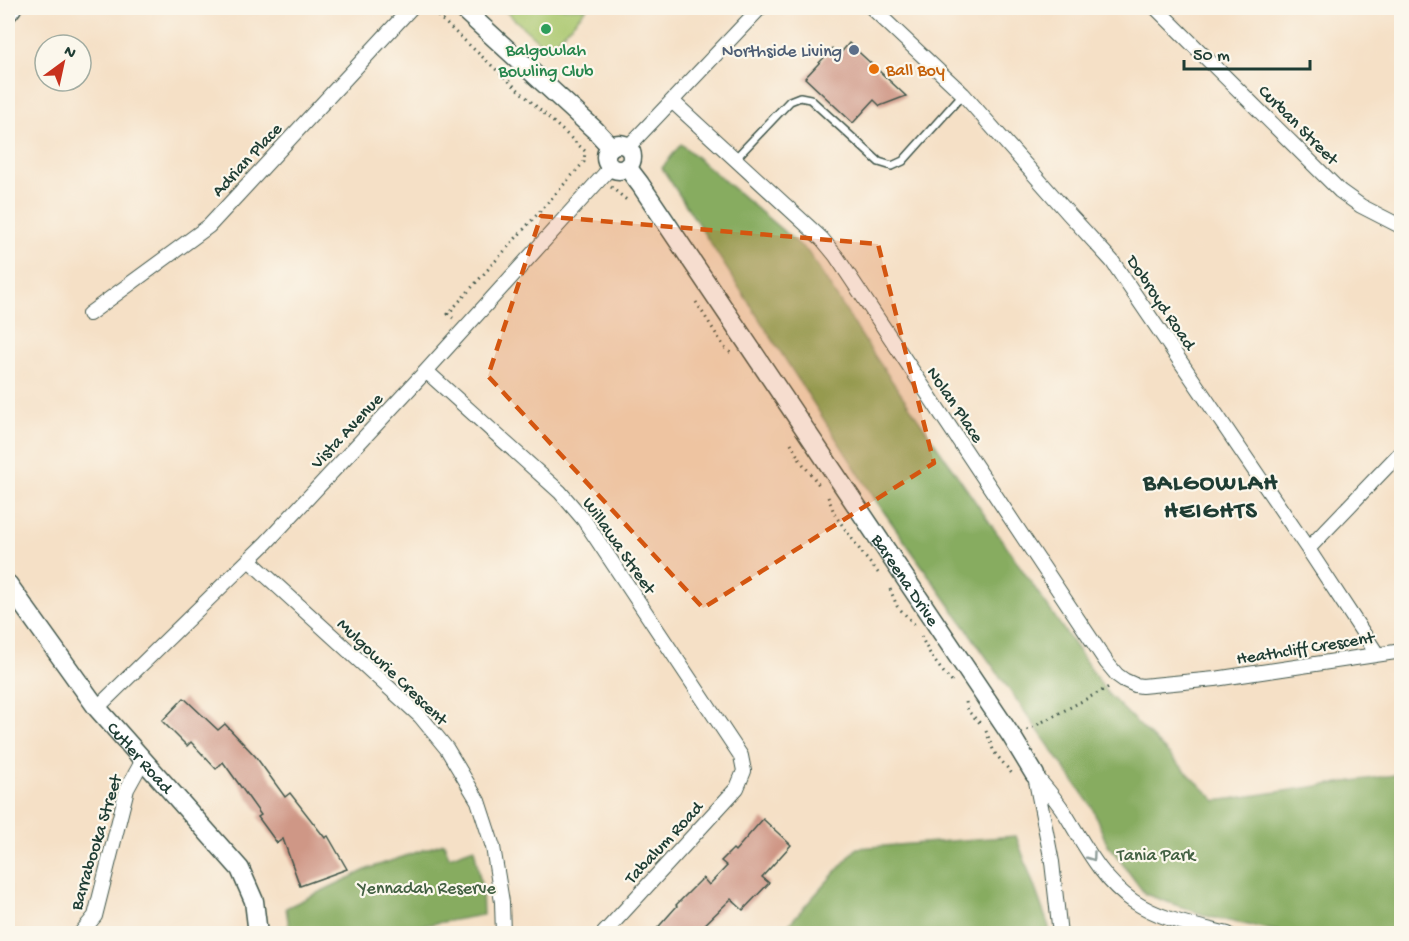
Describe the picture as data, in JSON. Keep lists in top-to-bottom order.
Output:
{
  "streets": {
    "street": [
      "Curban Street",
      "Adrian Place",
      "Dobroyd Road",
      "Nolan Place",
      "Vista Avenue",
      "Willawa Street",
      "Bareena Drive",
      "Heathcliff Crescent",
      "Mulgowrie Crescent",
      "Cutler Road",
      "Barrabooka Street",
      "Tabalum Road"
    ]
  },
  "crossings": [
    ["Dobroyd Road", "Heathcliff Crescent"],
    ["Nolan Place", "Heathcliff Crescent"],
    ["Vista Avenue", "Willawa Street"],
    ["Vista Avenue", "Bareena Drive"],
    ["Vista Avenue", "Mulgowrie Crescent"],
    ["Vista Avenue", "Cutler Road"],
    ["Willawa Street", "Tabalum Road"],
    ["Cutler Road", "Barrabooka Street"]
  ],
  "districts": ["BALGOWLAH HEIGHTS"],
  "parks": ["Tania Park", "Yennadah Reserve"],
  "places": ["Balgowlah Bowling Club", "Northside Living", "Ball Boy"],
  "scale_bar": "50 m",
  "north": "top right"
}
